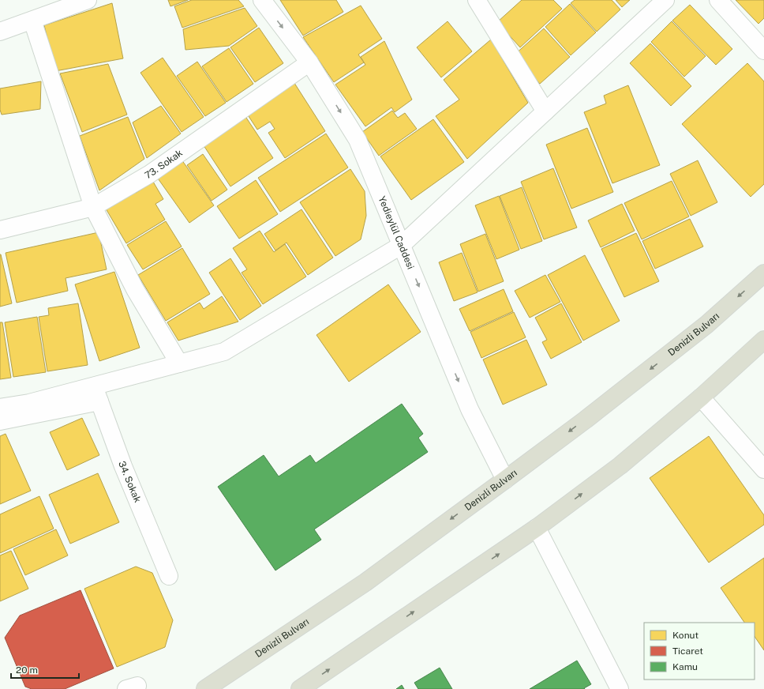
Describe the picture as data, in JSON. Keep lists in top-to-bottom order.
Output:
{
  "streets": {
    "highway": ["Denizli Bulvarı"],
    "street": ["73. Sokak", "Yedieylül Caddesi", "34. Sokak"]
  },
  "crossings": [
    ["73. Sokak", "Yedieylül Caddesi"],
    ["Yedieylül Caddesi", "Denizli Bulvarı"]
  ],
  "one_way": ["Yedieylül Caddesi"],
  "legend": ["Konut", "Ticaret", "Kamu"],
  "scale_bar": "20 m"
}
